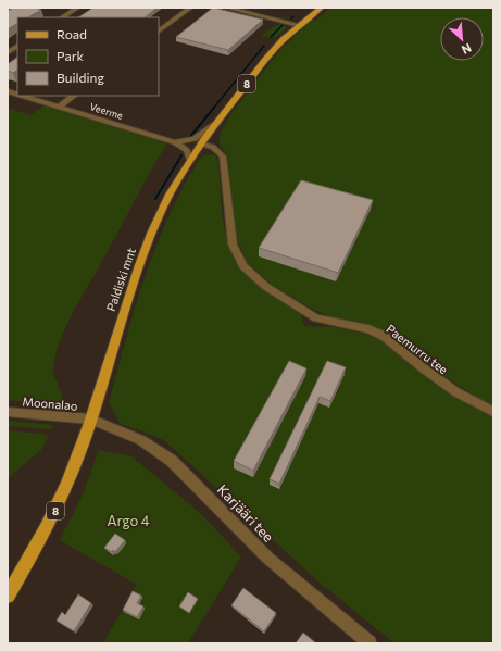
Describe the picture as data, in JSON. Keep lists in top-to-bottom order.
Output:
{
  "streets": {
    "main road": ["8", "Paldiski mnt"],
    "street": [
      "Veerme",
      "Paemurru tee",
      "Moonalao",
      "Karjääri tee"
    ]
  },
  "crossings": [
    ["Veerme", "Paldiski mnt"],
    ["Paldiski mnt", "Paemurru tee"],
    ["Paldiski mnt", "Moonalao"],
    ["Paldiski mnt", "Karjääri tee"],
    ["Moonalao", "Karjääri tee"]
  ],
  "parks": ["Argo 4"],
  "legend": ["Road", "Park", "Building"],
  "north": "bottom right"
}
